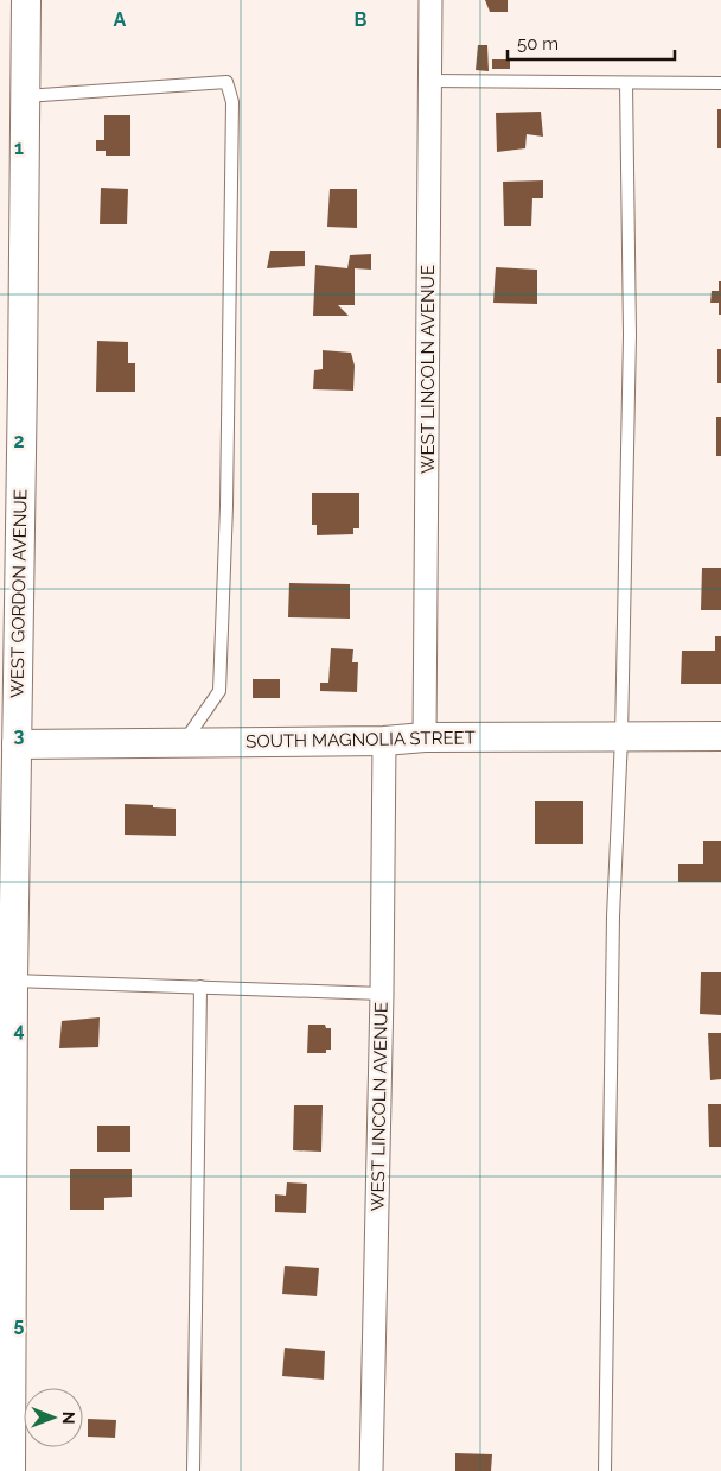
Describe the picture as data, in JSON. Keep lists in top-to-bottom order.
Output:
{
  "streets": {
    "street": ["WEST LINCOLN AVENUE", "WEST GORDON AVENUE", "SOUTH MAGNOLIA STREET"]
  },
  "crossings": [
    ["WEST LINCOLN AVENUE", "SOUTH MAGNOLIA STREET"],
    ["WEST GORDON AVENUE", "SOUTH MAGNOLIA STREET"]
  ],
  "scale_bar": "50 m",
  "north": "right",
  "grid": {
    "columns": ["A", "B"],
    "rows": [
      "1",
      "2",
      "3",
      "4",
      "5"
    ]
  }
}
